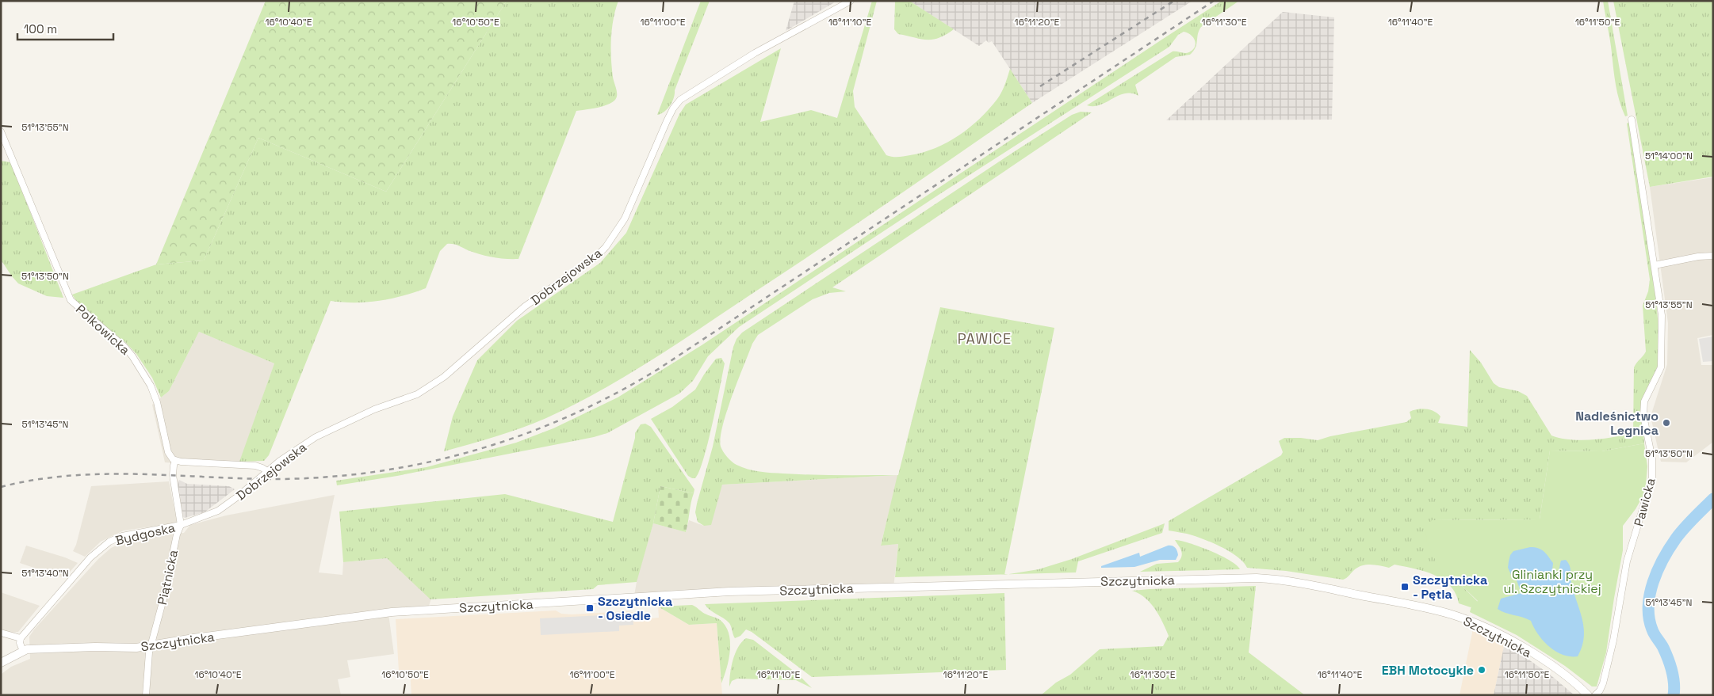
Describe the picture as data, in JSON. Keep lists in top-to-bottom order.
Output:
{
  "streets": {
    "street": [
      "Dobrzejowska",
      "Polkowicka",
      "Pawicka",
      "Bydgoska",
      "Piątnicka",
      "Szczytnicka"
    ]
  },
  "crossings": [
    ["Dobrzejowska", "Bydgoska"],
    ["Polkowicka", "Piątnicka"],
    ["Bydgoska", "Piątnicka"],
    ["Piątnicka", "Szczytnicka"]
  ],
  "districts": ["PAWICE"],
  "parks": ["Glinianki przy ul. Szczytnickiej"],
  "places": {
    "other": ["Nadleśnictwo Legnica", "EBH Motocykle"],
    "transit": ["Szczytnicka - Pętla", "Szczytnicka - Osiedle"]
  },
  "scale_bar": "100 m",
  "coordinates": [
    "16°10'40\"E",
    "16°10'50\"E",
    "16°11'00\"E",
    "16°11'10\"E",
    "16°11'20\"E",
    "16°11'30\"E",
    "16°11'40\"E",
    "16°11'50\"E",
    "51°13'55\"N",
    "51°14'00\"N",
    "51°13'50\"N",
    "51°13'45\"N",
    "51°13'40\"N"
  ]
}
